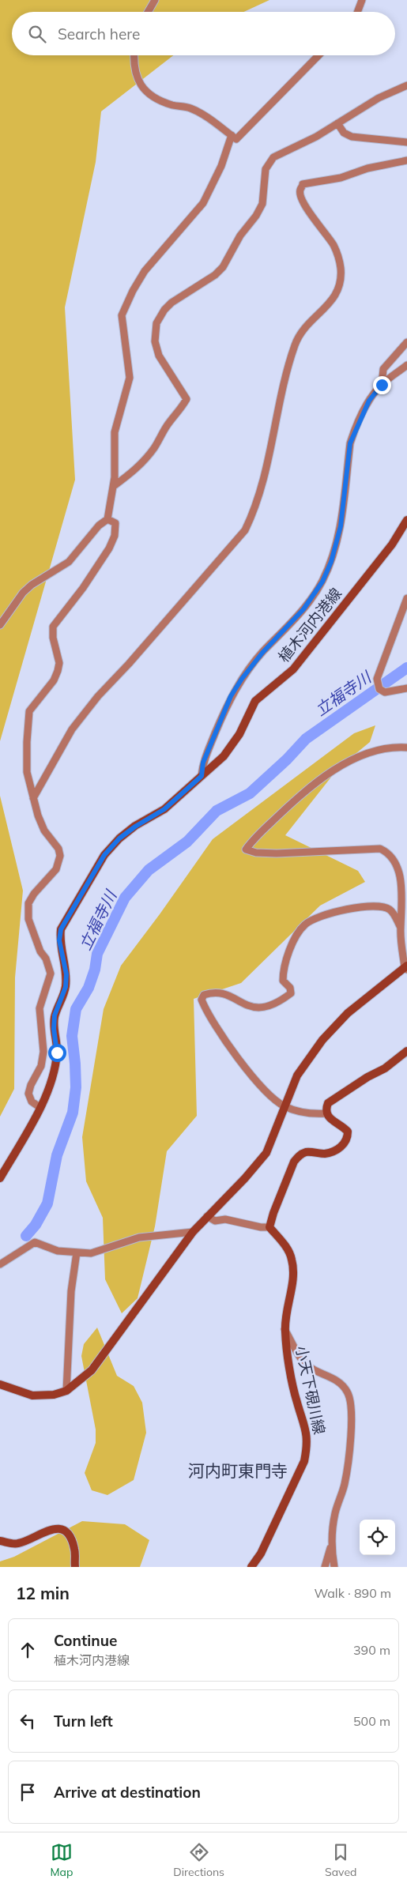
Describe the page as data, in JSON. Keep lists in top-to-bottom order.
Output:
{
  "streets": {
    "main road": ["植木河内港線", "小天下硯川線"]
  },
  "districts": ["河内町東門寺"],
  "water": ["立福寺川"],
  "page": {
    "search": "Search here",
    "heading": ["12 min", "Walk · 890 m"],
    "list": [
      ["Continue", "植木河内港線", "390 m"],
      ["Turn left", "500 m"],
      "Arrive at destination"
    ],
    "nav": ["Map", "Directions", "Saved"]
  }
}
